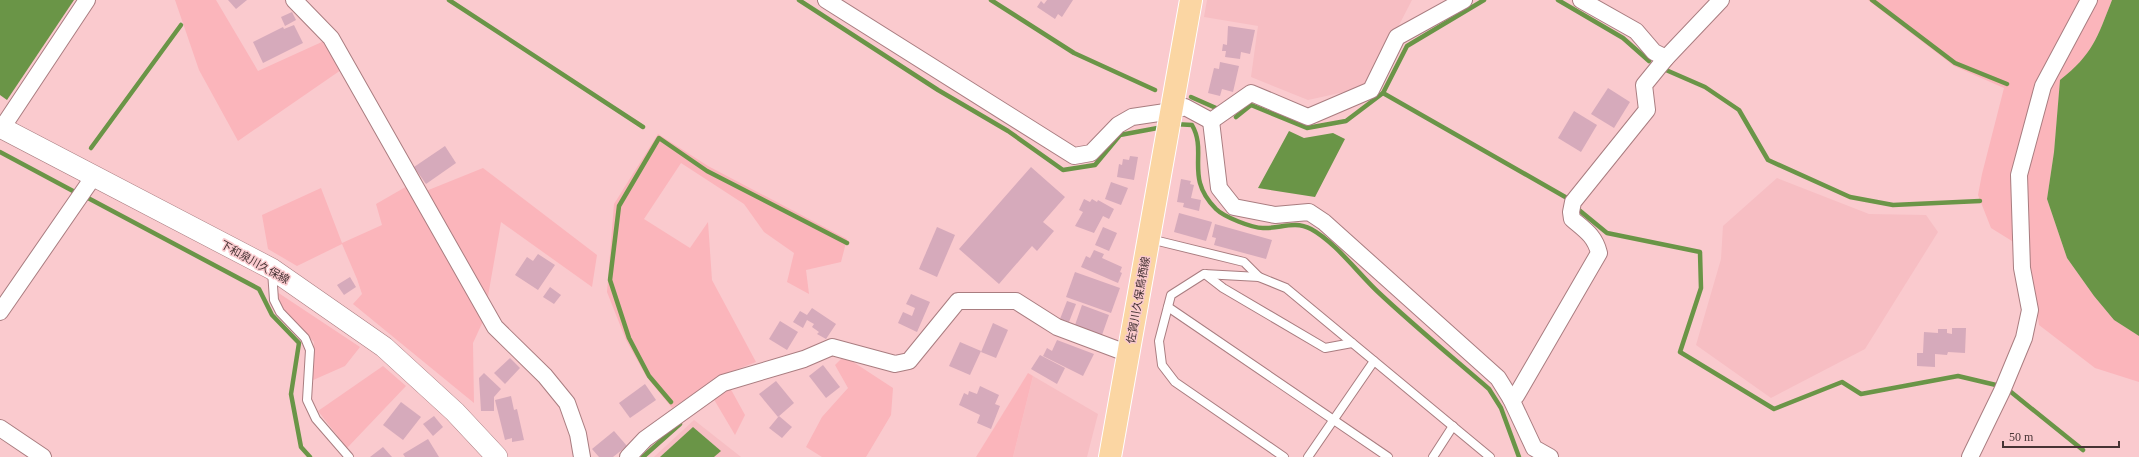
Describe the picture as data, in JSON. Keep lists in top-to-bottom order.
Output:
{
  "streets": {
    "main road": ["佐賀川久保鳥栖線"],
    "street": ["下和泉川久保線"]
  },
  "scale_bar": "50 m"
}
